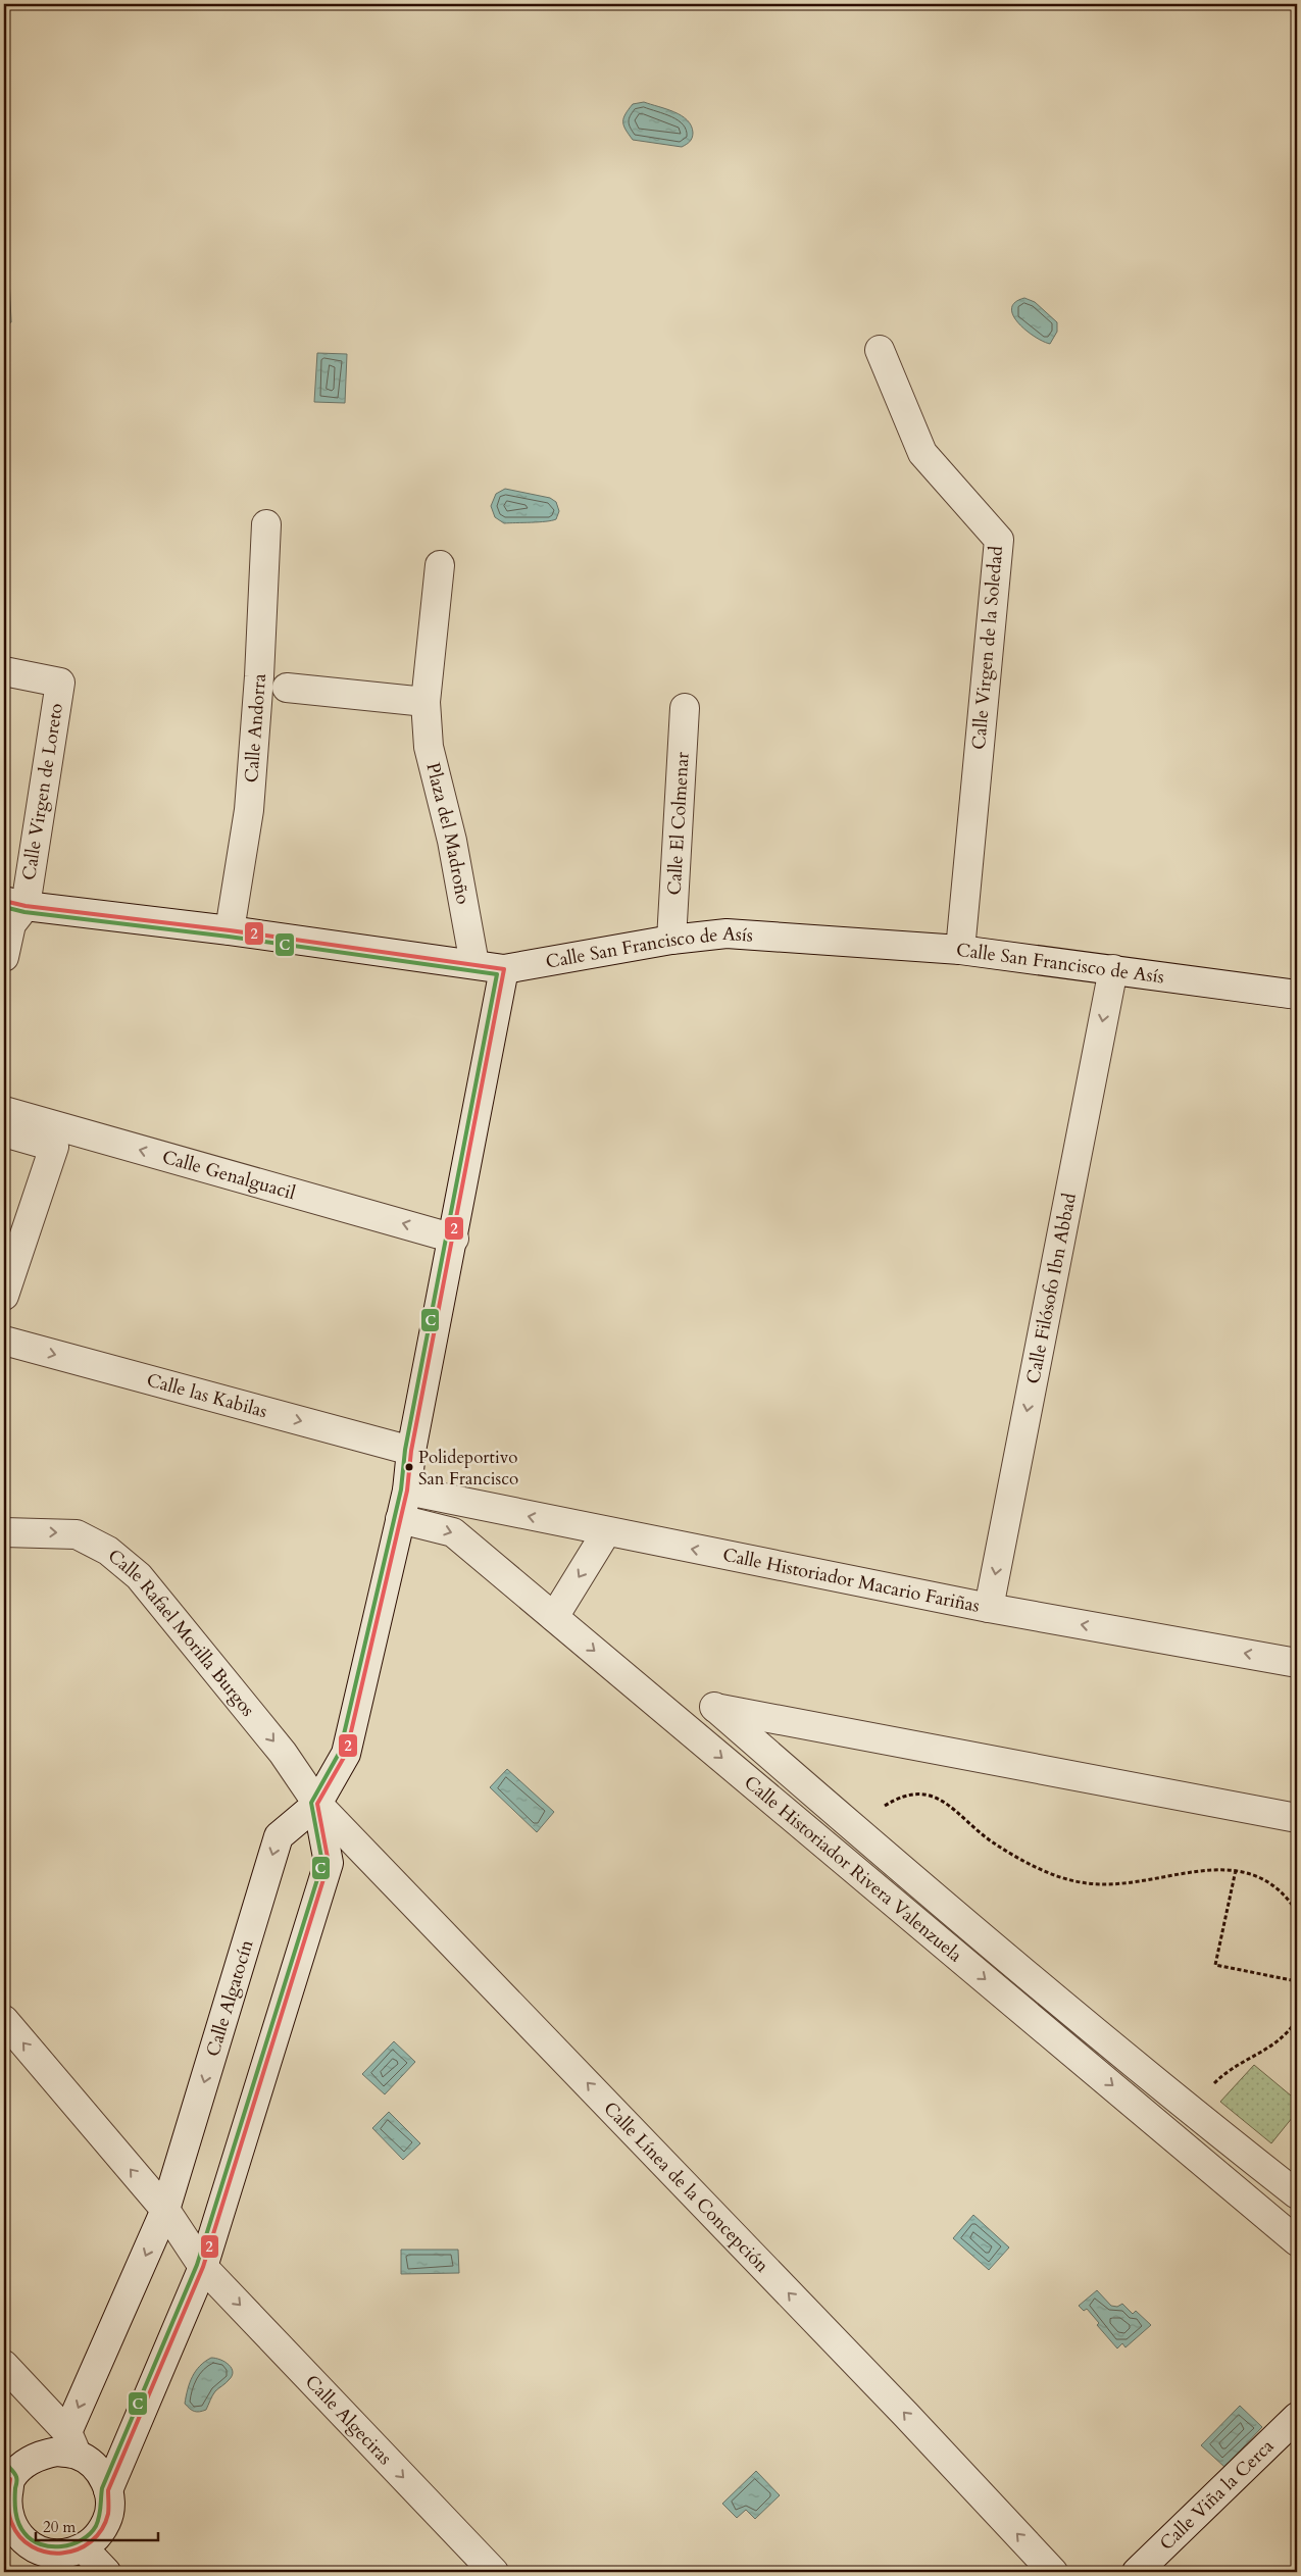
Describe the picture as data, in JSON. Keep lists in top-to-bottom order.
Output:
{
  "streets": {
    "street": [
      "Calle Virgen de la Soledad",
      "Calle Andorra",
      "Calle Virgen de Loreto",
      "Calle El Colmenar",
      "Plaza del Madroño",
      "Calle San Francisco de Asís",
      "Calle Genalguacil",
      "Calle Filósofo Ibn Abbad",
      "Calle las Kabilas",
      "Calle Historiador Macario Fariñas",
      "Calle Rafael Morilla Burgos",
      "Calle Historiador Rivera Valenzuela",
      "Calle Algatocín",
      "Calle Línea de la Concepción",
      "Calle Algeciras",
      "Calle Viña la Cerca"
    ]
  },
  "crossings": [
    ["Calle Virgen de la Soledad", "Calle San Francisco de Asís"],
    ["Calle Andorra", "Calle San Francisco de Asís"],
    ["Calle Virgen de Loreto", "Calle San Francisco de Asís"],
    ["Calle El Colmenar", "Calle San Francisco de Asís"],
    ["Plaza del Madroño", "Calle San Francisco de Asís"],
    ["Calle San Francisco de Asís", "Calle Filósofo Ibn Abbad"],
    ["Calle San Francisco de Asís", "Calle Algatocín"],
    ["Calle Genalguacil", "Calle Algatocín"],
    ["Calle Filósofo Ibn Abbad", "Calle Historiador Macario Fariñas"],
    ["Calle las Kabilas", "Calle Algatocín"],
    ["Calle Historiador Macario Fariñas", "Calle Algatocín"],
    ["Calle Rafael Morilla Burgos", "Calle Algatocín"],
    ["Calle Rafael Morilla Burgos", "Calle Línea de la Concepción"],
    ["Calle Historiador Rivera Valenzuela", "Calle Algatocín"],
    ["Calle Algatocín", "Calle Línea de la Concepción"]
  ],
  "one_way": [
    "Calle Genalguacil",
    "Calle Filósofo Ibn Abbad",
    "Calle las Kabilas",
    "Calle Historiador Macario Fariñas",
    "Calle Rafael Morilla Burgos",
    "Calle Línea de la Concepción",
    "Calle Algeciras"
  ],
  "places": ["Polideportivo San Francisco"],
  "lines": ["transit line 2", "transit line C"],
  "scale_bar": "20 m"
}
